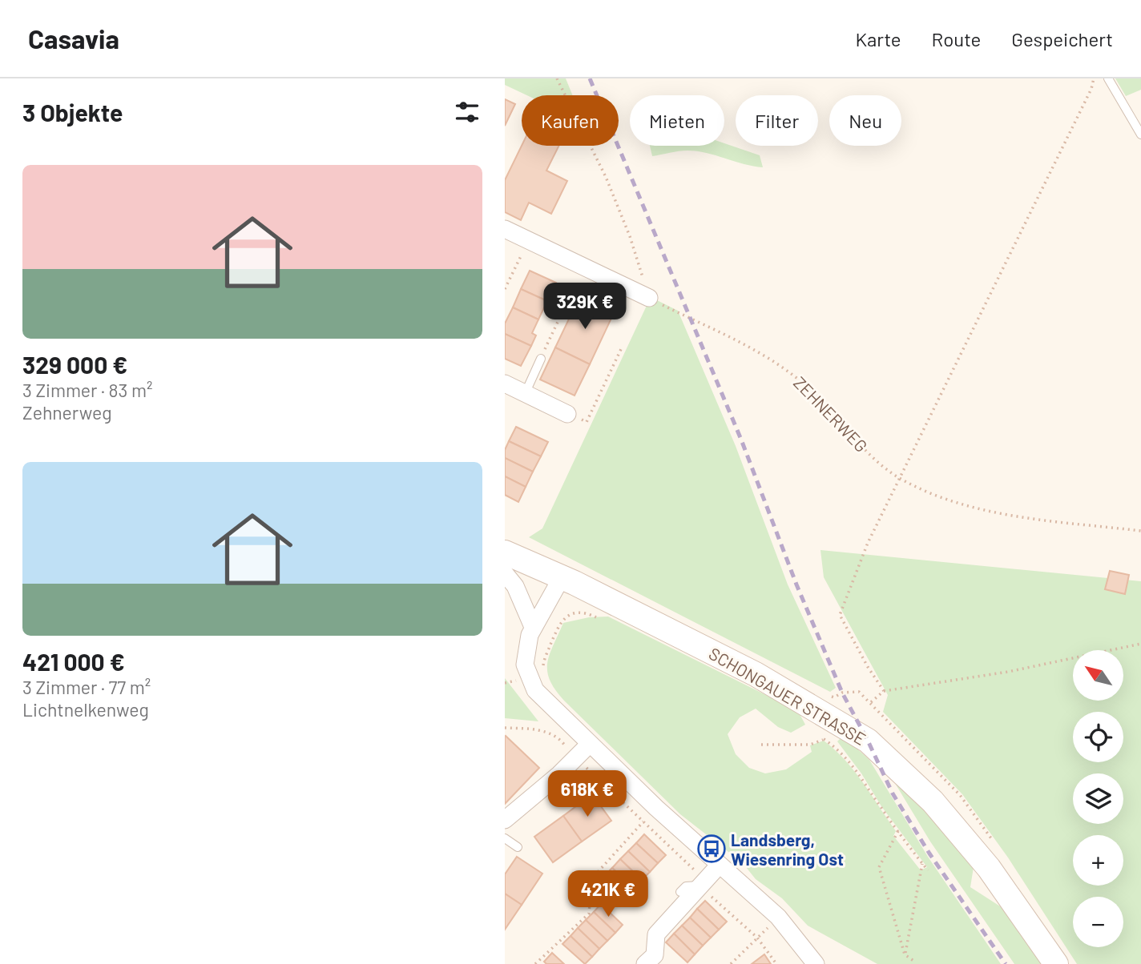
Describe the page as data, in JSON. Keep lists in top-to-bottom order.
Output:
{
  "streets": {
    "main road": ["SCHONGAUER STRASSE"],
    "path": ["ZEHNERWEG"]
  },
  "places": {
    "bus stop": ["Landsberg, Wiesenring Ost"]
  },
  "north": "top left",
  "page": {
    "header": "Casavia",
    "nav": ["Karte", "Route", "Gespeichert"],
    "heading": "3 Objekte",
    "chip": [
      "Kaufen",
      "Mieten",
      "Filter",
      "Neu"
    ],
    "list": [
      {
        "name": "329 000 €",
        "note": "3 Zimmer · 83 m² · Zehnerweg"
      },
      {
        "name": "421 000 €",
        "note": "3 Zimmer · 77 m² · Lichtnelkenweg"
      }
    ],
    "price": ["329K €", "618K €", "421K €"],
    "map_buttons": ["+", "−"]
  }
}
